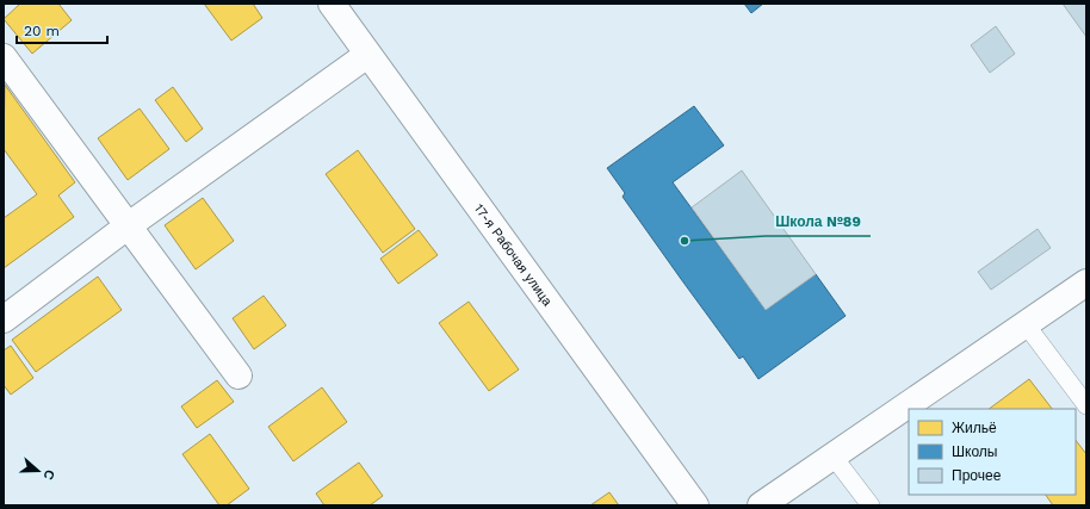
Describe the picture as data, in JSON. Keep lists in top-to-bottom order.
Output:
{
  "streets": {
    "street": ["17-я Рабочая улица"]
  },
  "places": ["Школа №89"],
  "legend": ["Жильё", "Школы", "Прочее"],
  "scale_bar": "20 m",
  "north": "right"
}
